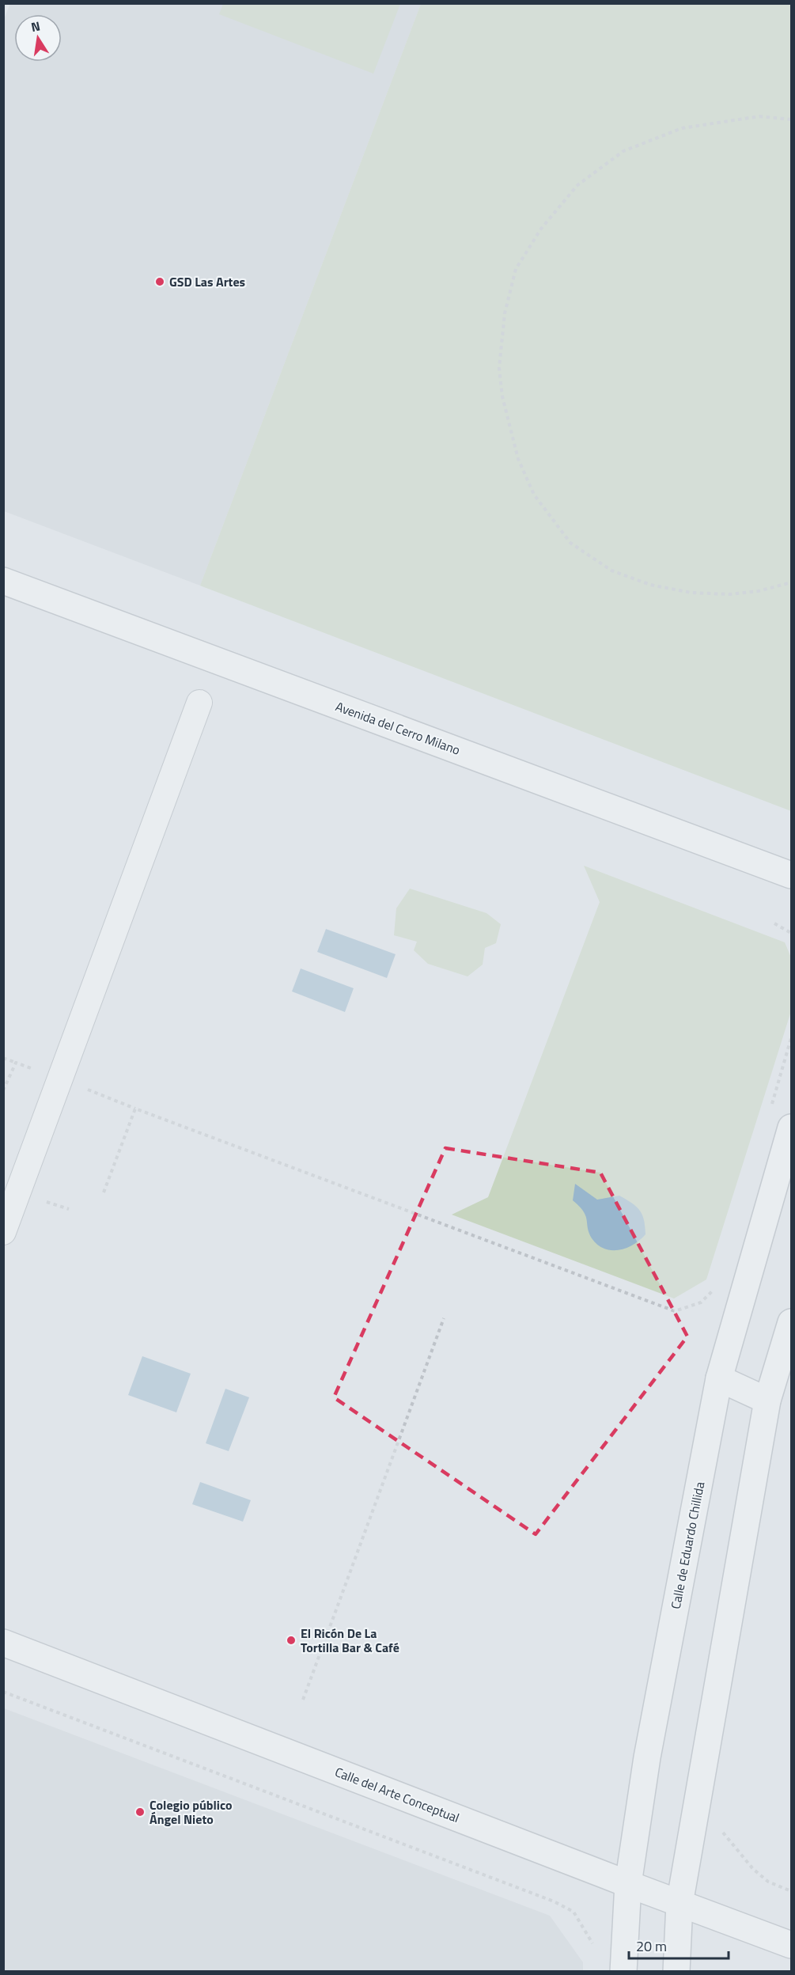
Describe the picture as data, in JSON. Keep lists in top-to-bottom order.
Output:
{
  "streets": {
    "street": ["Avenida del Cerro Milano", "Calle de Eduardo Chillida", "Calle del Arte Conceptual"]
  },
  "crossings": [
    ["Calle de Eduardo Chillida", "Calle del Arte Conceptual"]
  ],
  "places": ["GSD Las Artes", "El Ricón De La Tortilla Bar & Café", "Colegio público Ángel Nieto"],
  "scale_bar": "20 m",
  "north": "top"
}
